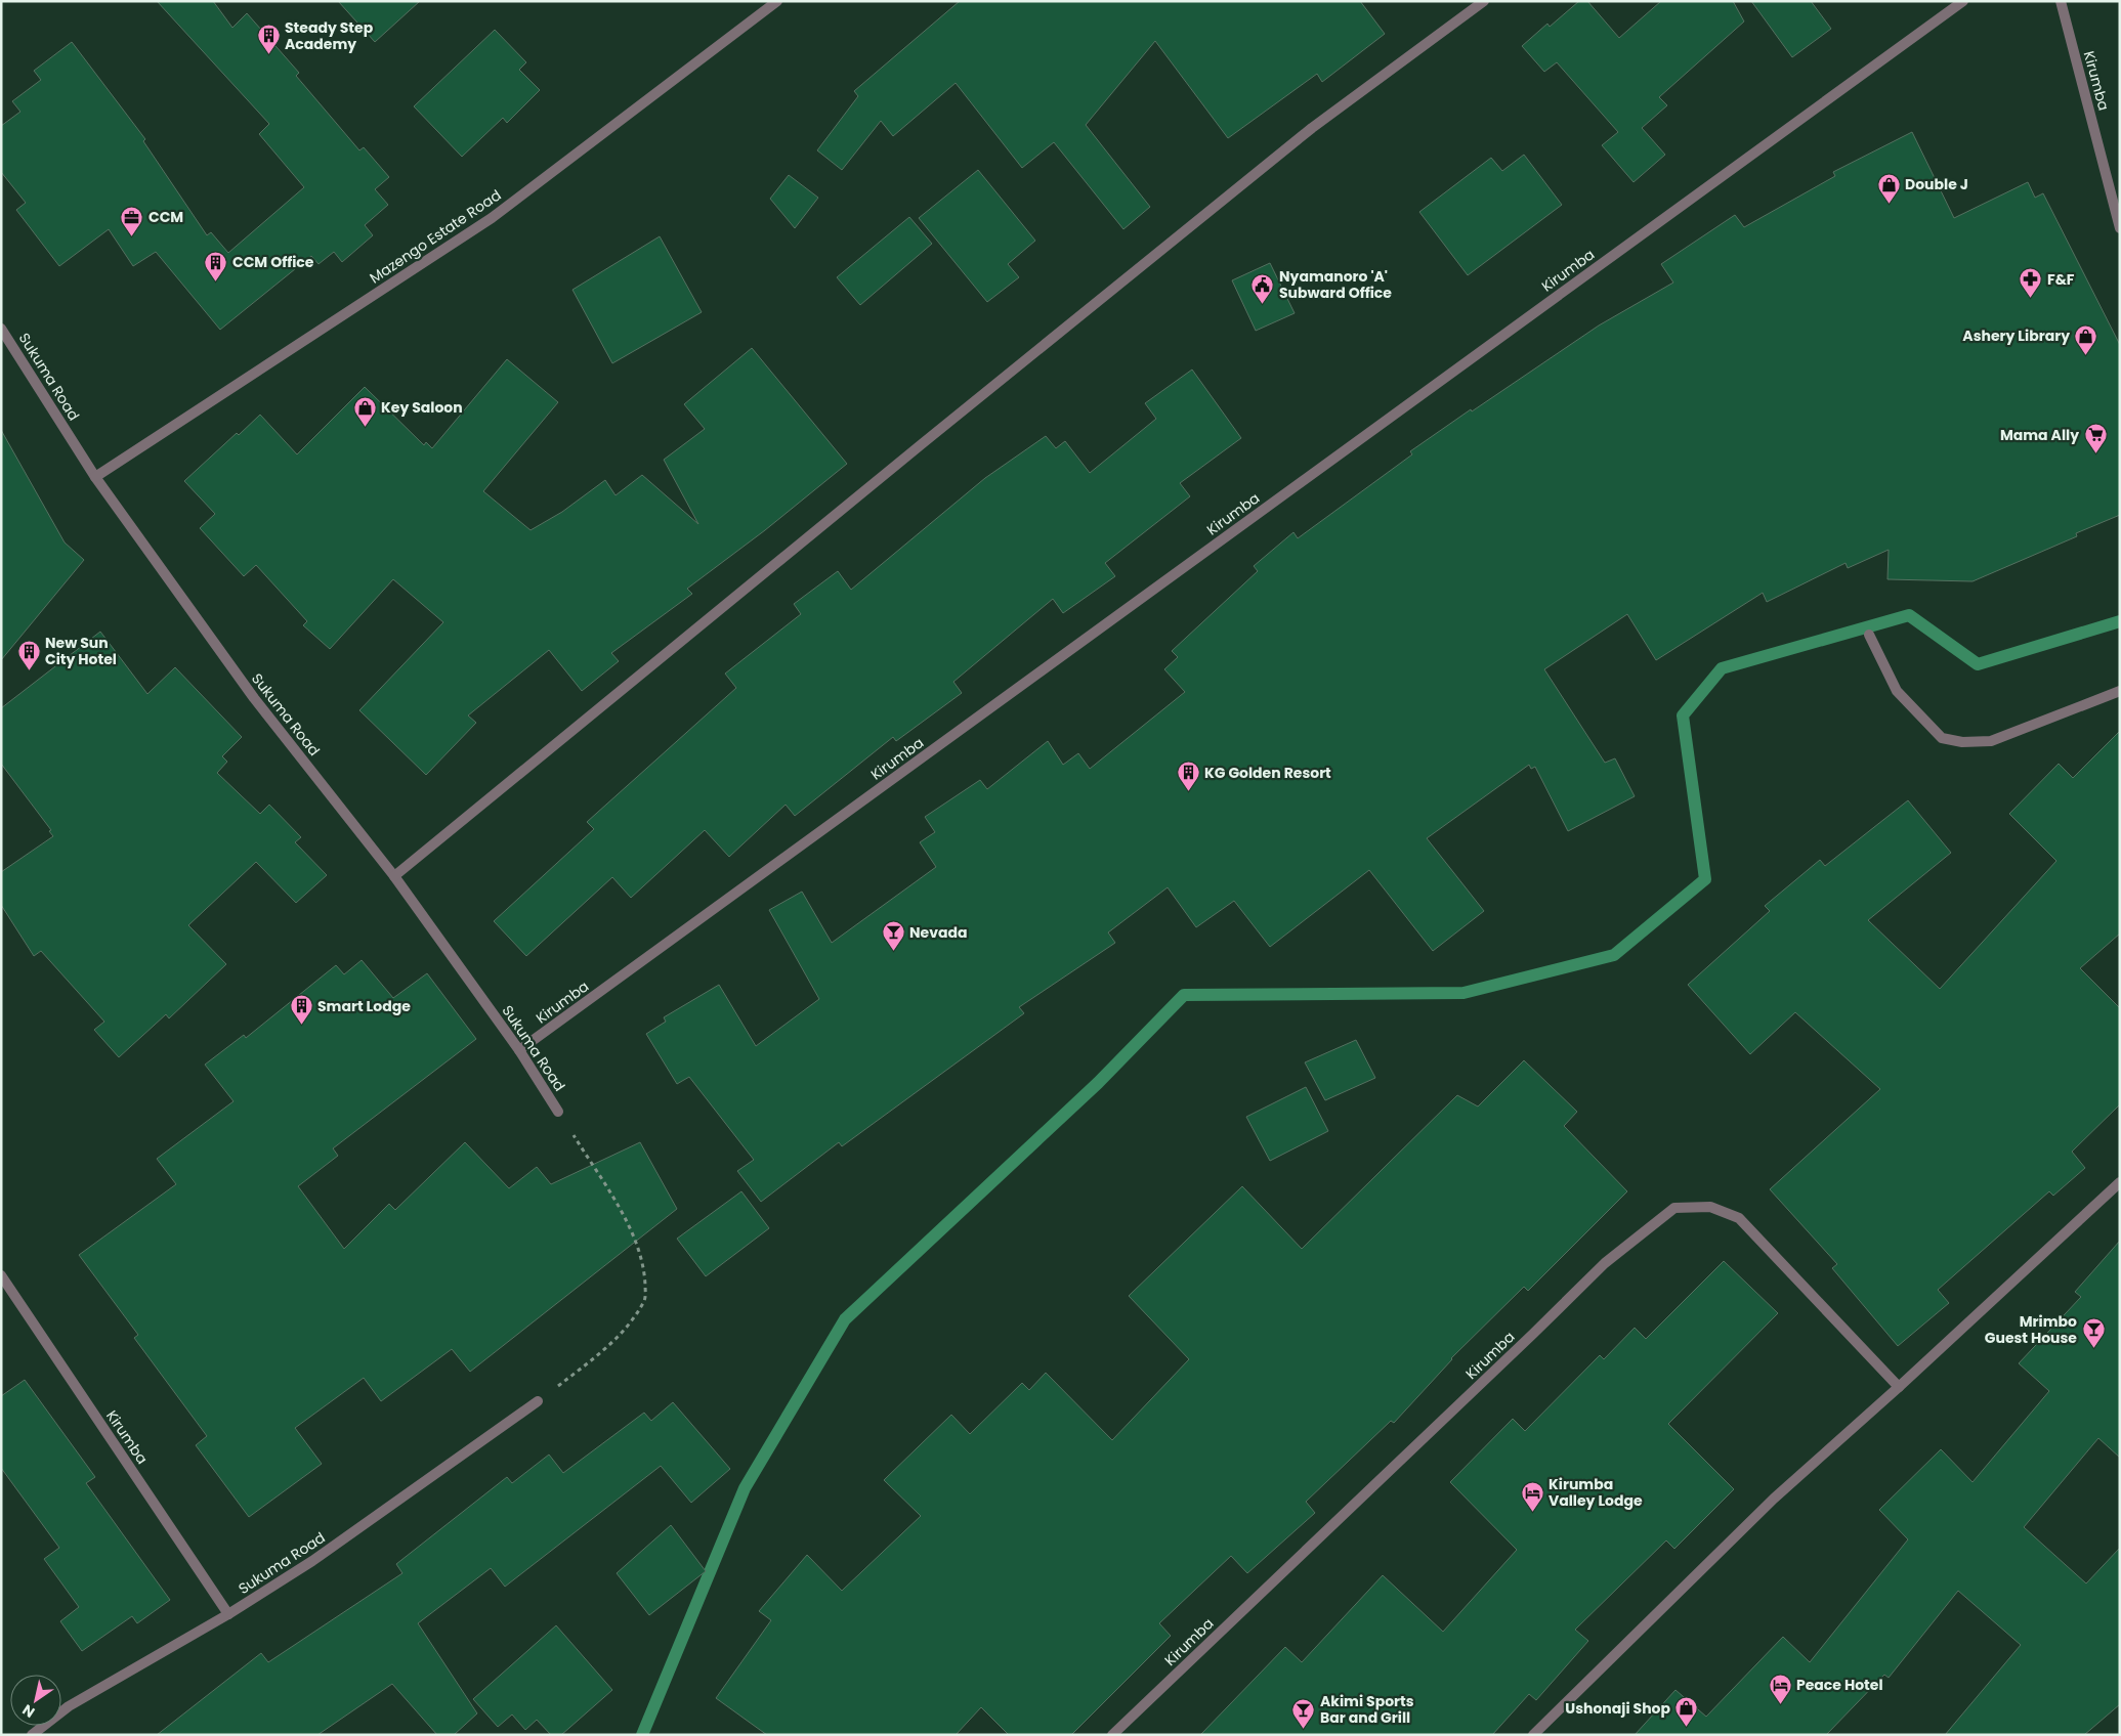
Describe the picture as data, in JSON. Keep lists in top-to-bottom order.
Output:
{
  "streets": {
    "street": ["Kirumba", "Mazengo Estate Road", "Sukuma Road"]
  },
  "crossings": [
    ["Kirumba", "Sukuma Road"],
    ["Mazengo Estate Road", "Sukuma Road"]
  ],
  "places": {
    "building": [
      "Steady Step Academy",
      "CCM Office",
      "New Sun City Hotel",
      "KG Golden Resort",
      "Smart Lodge"
    ],
    "shop": [
      "Double J",
      "Ashery Library",
      "Key Saloon",
      "Ushonaji Shop"
    ],
    "office": ["CCM"],
    "pharmacy": ["F&F"],
    "public building": ["Nyamanoro 'A' Subward Office"],
    "supermarket": ["Mama Ally"],
    "bar": ["Nevada", "Mrimbo Guest House", "Akimi Sports Bar and Grill"],
    "hotel": ["Kirumba Valley Lodge", "Peace Hotel"]
  },
  "north": "bottom left"
}
